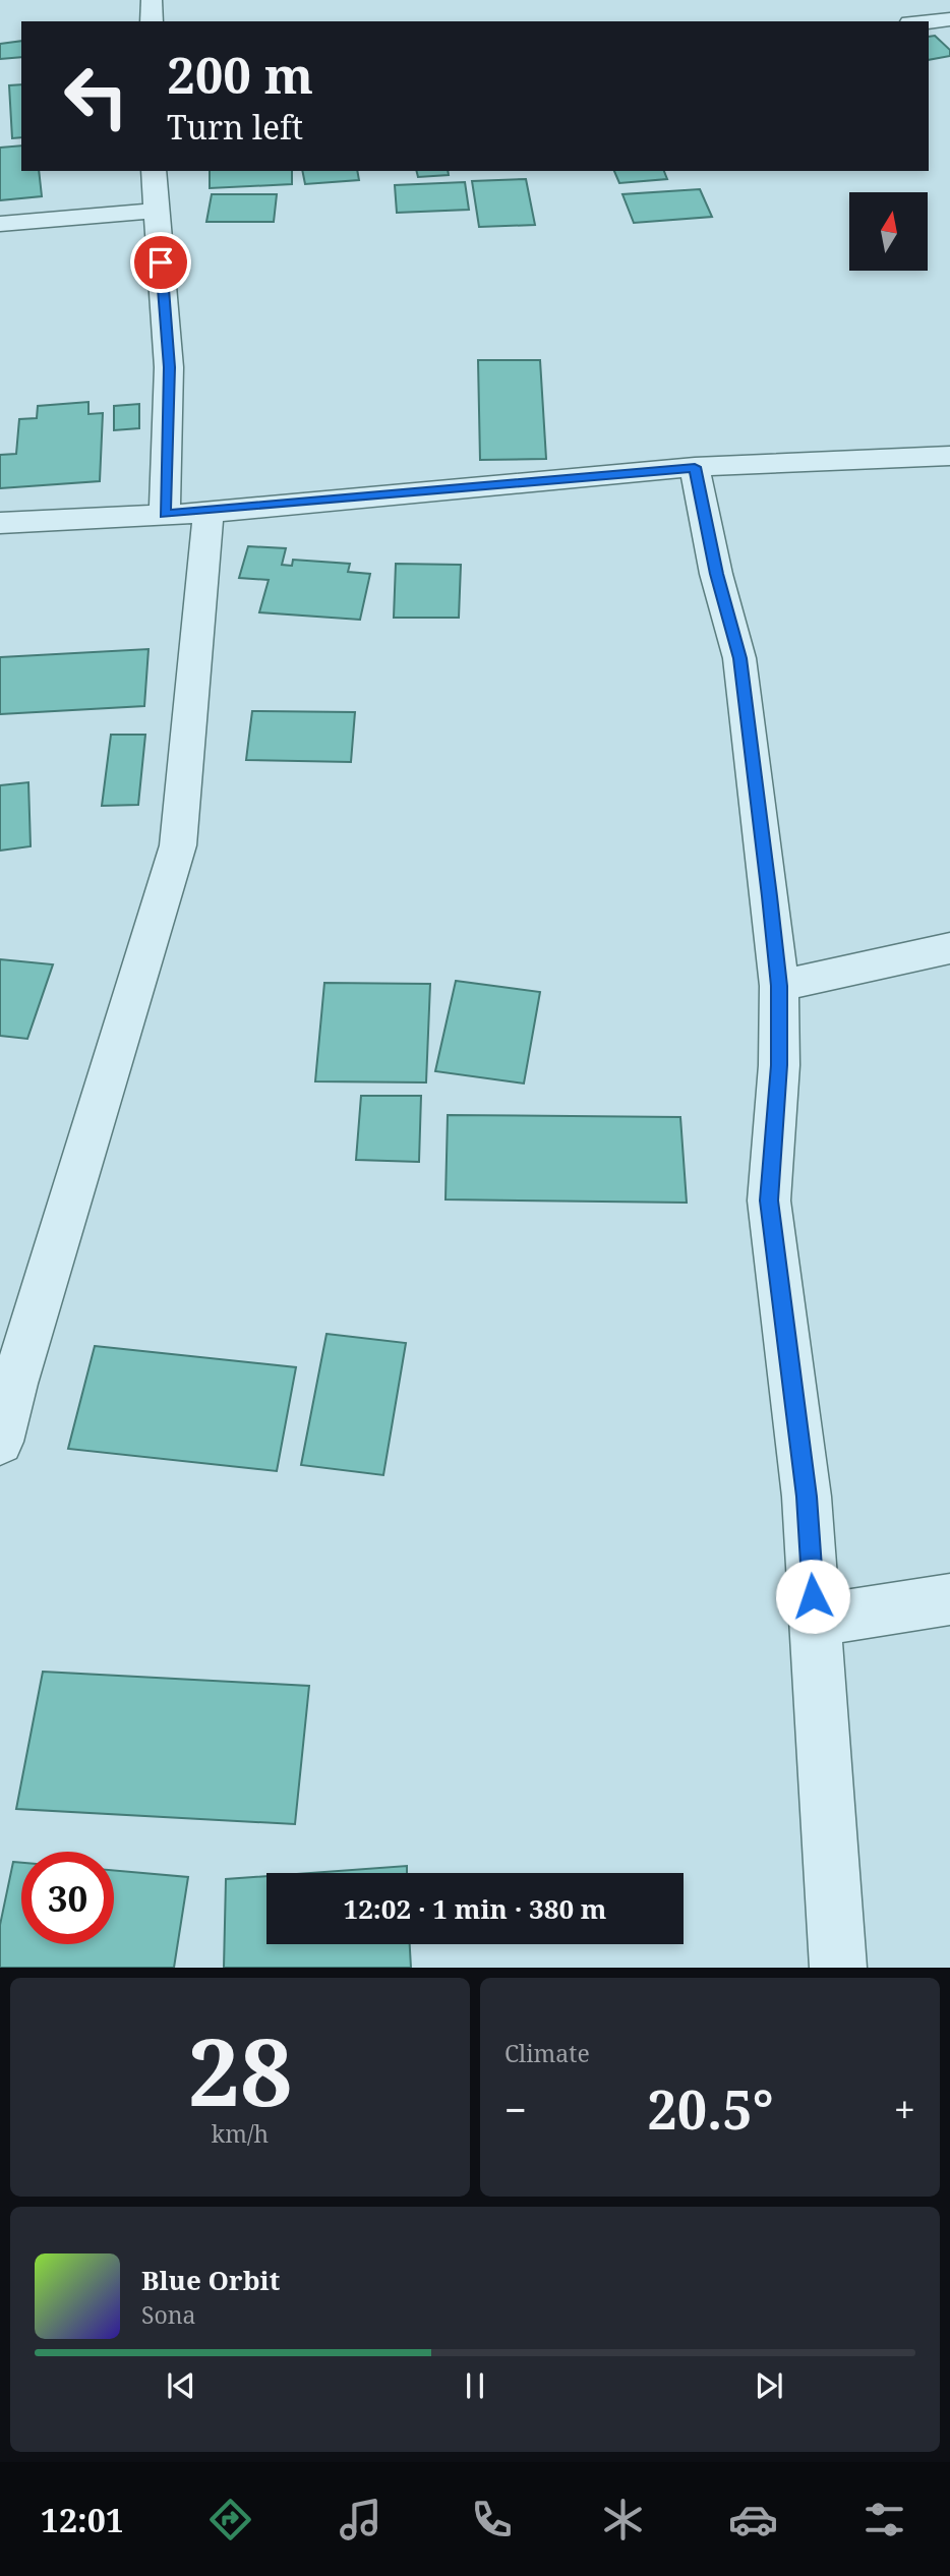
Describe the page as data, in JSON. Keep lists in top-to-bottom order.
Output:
{
  "north": "top",
  "page": {
    "turn": ["200 m", "Turn left"],
    "limit": "30",
    "trip": "12:02 · 1 min · 380 m",
    "tile": [
      ["28", "km/h"],
      "Climate"
    ],
    "heat": ["−", "20.5°", "+"],
    "song": ["Blue Orbit", "Sona"],
    "tabs": "12:01"
  }
}
